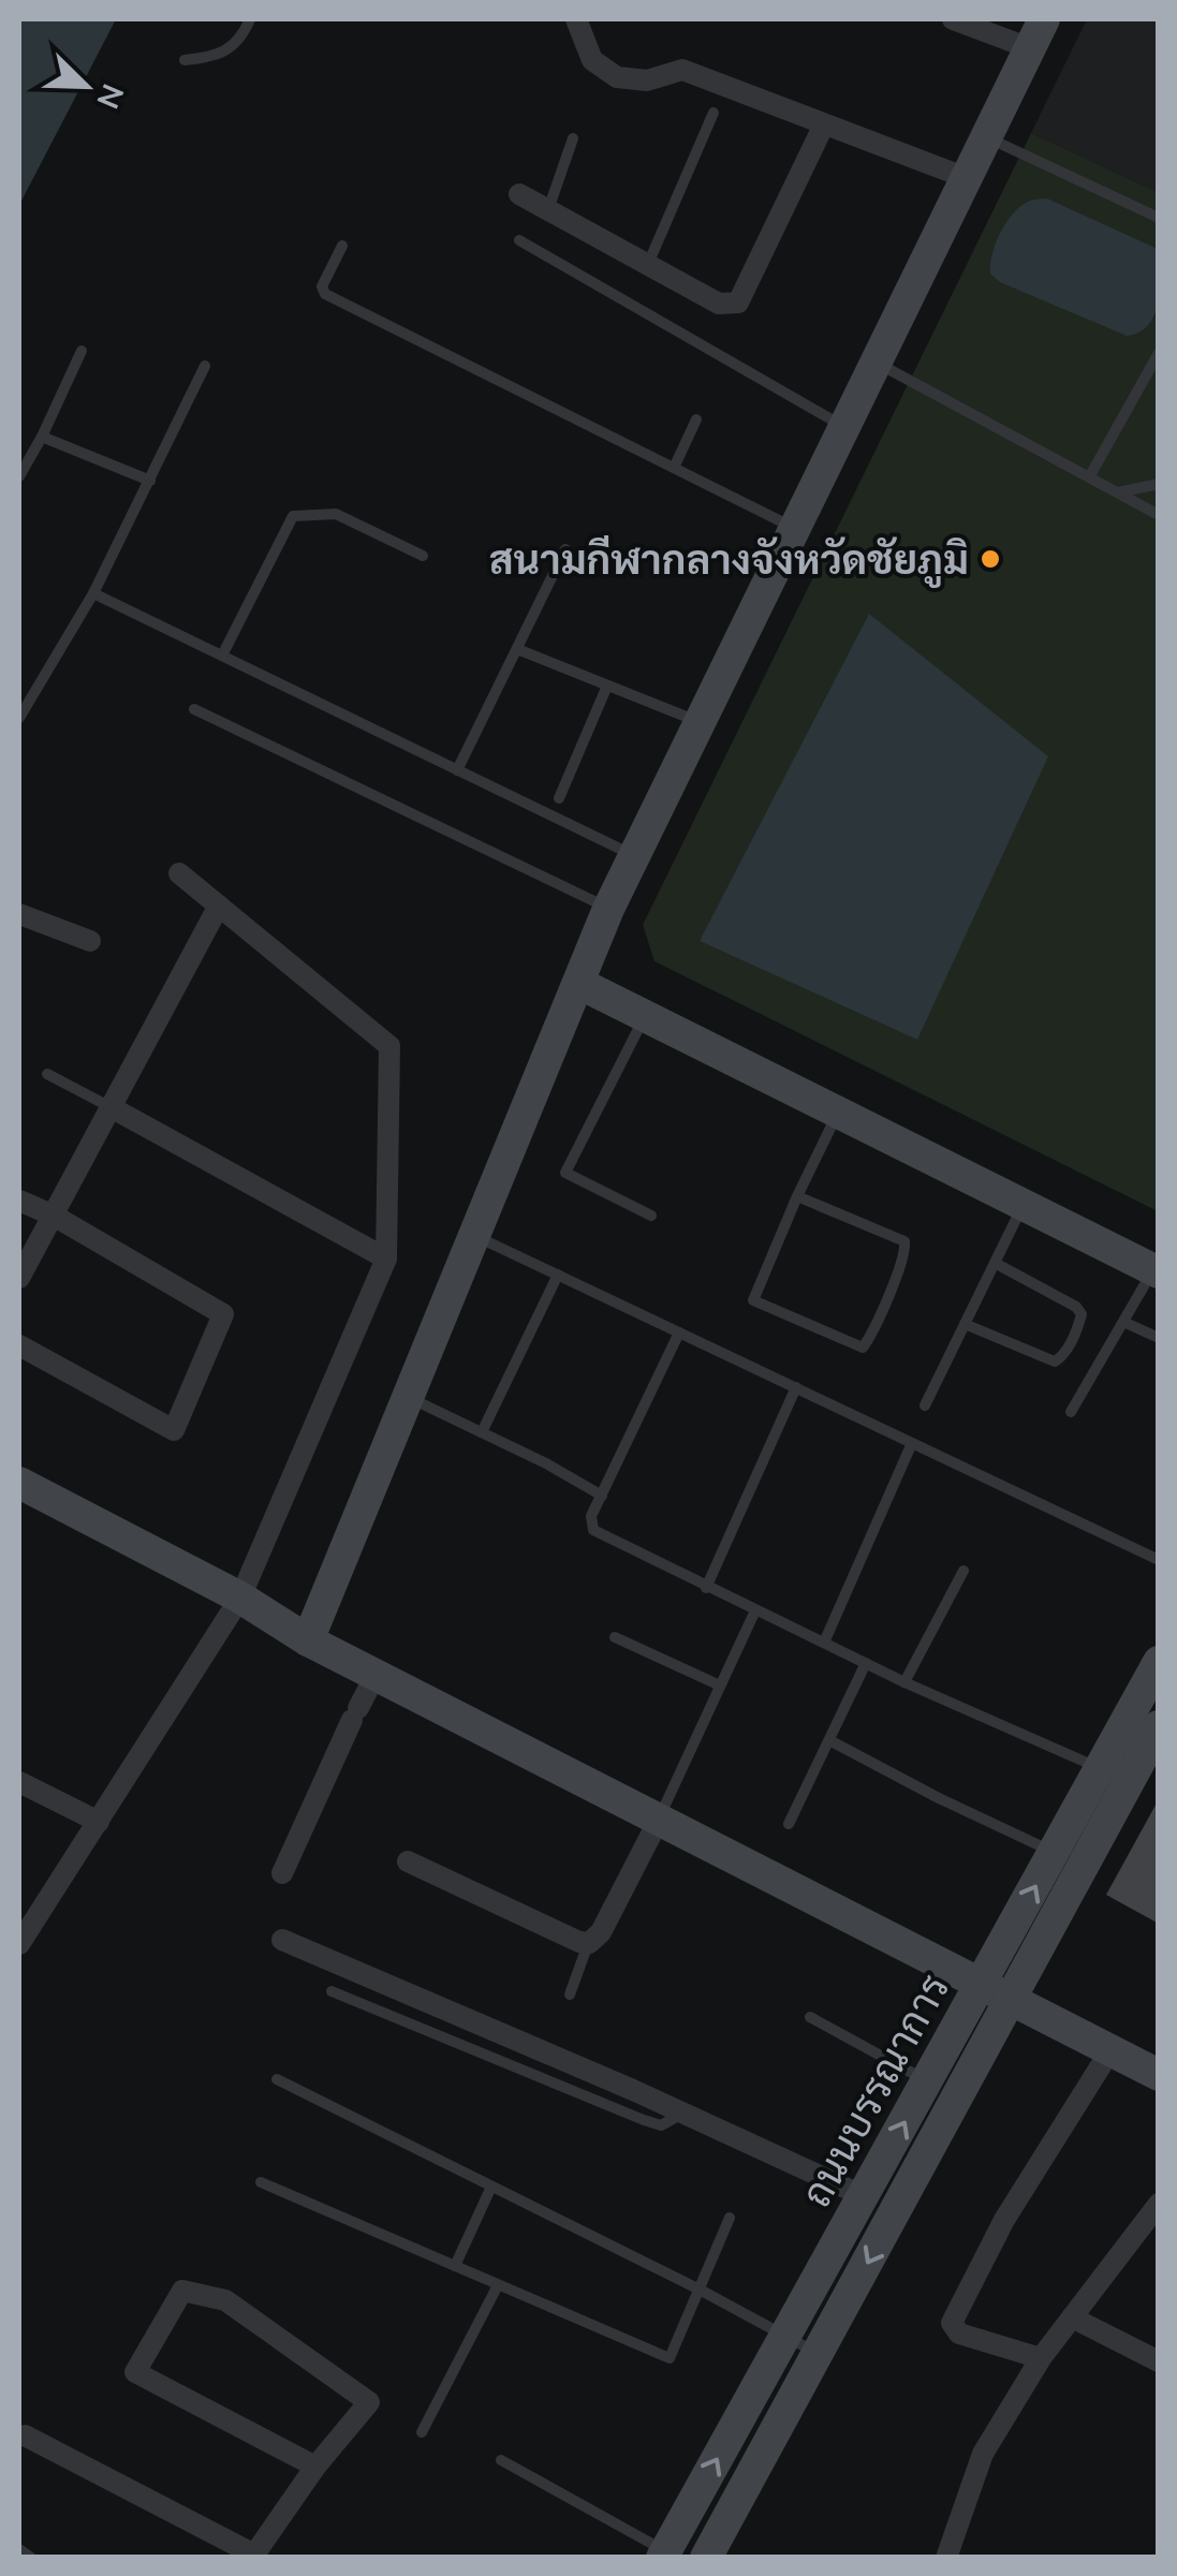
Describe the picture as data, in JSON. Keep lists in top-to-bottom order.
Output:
{
  "streets": {
    "street": ["ถนนบรรณาการ"]
  },
  "places": ["สนามกีฬากลางจังหวัดชัยภูมิ"],
  "north": "bottom right"
}
